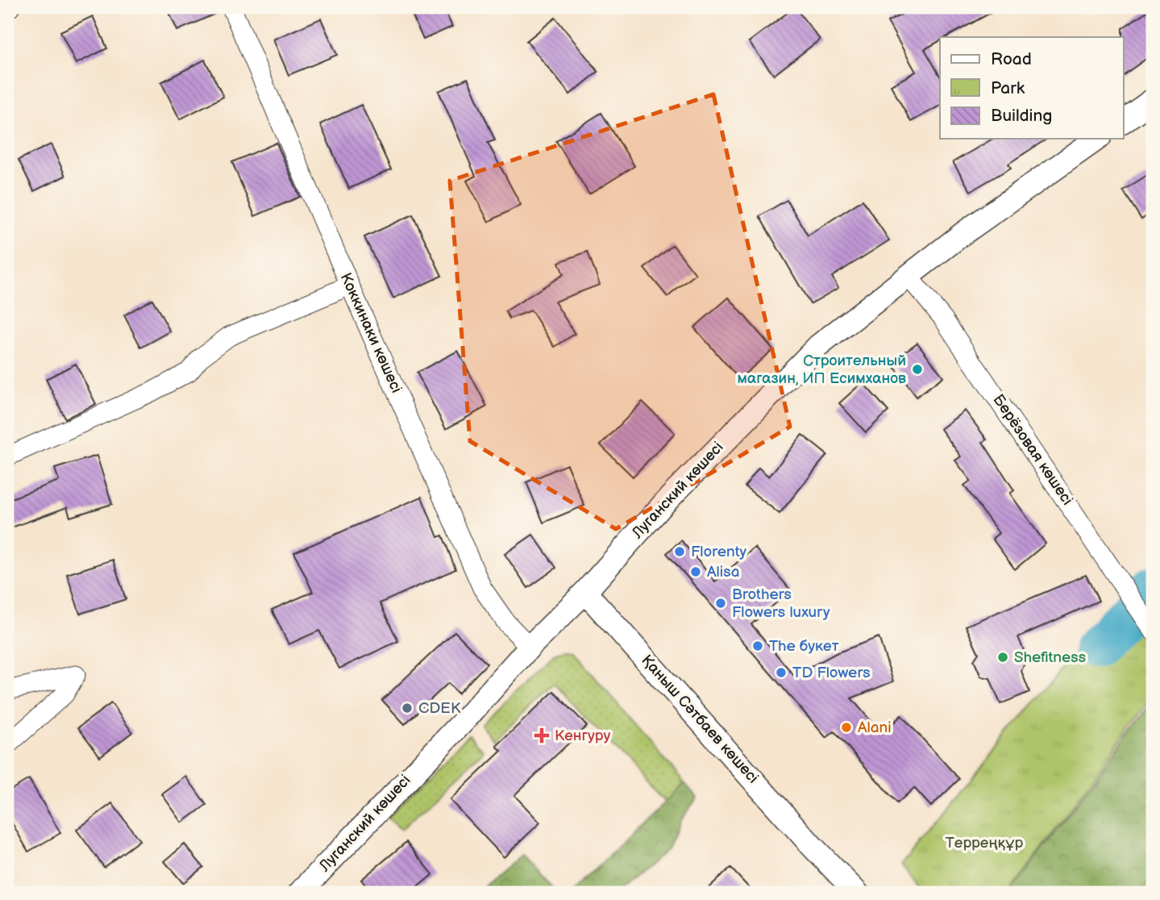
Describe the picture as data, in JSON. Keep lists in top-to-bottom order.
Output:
{
  "streets": {
    "street": [
      "Коккинаки көшесі",
      "Берёзовая көшесі",
      "Луганский көшесі",
      "Қаныш Сәтбаев көшесі"
    ]
  },
  "crossings": [
    ["Коккинаки көшесі", "Луганский көшесі"],
    ["Берёзовая көшесі", "Луганский көшесі"],
    ["Луганский көшесі", "Қаныш Сәтбаев көшесі"]
  ],
  "parks": ["Терреңқұр"],
  "places": {
    "other": [
      "Строительный магазин, ИП Есимханов",
      "Florenty",
      "Alisa",
      "Brothers Flowers luxury",
      "The букет",
      "Shefitness",
      "TD Flowers",
      "CDEK",
      "Alani"
    ],
    "health": ["Кенгуру"]
  },
  "legend": ["Road", "Park", "Building"]
}
